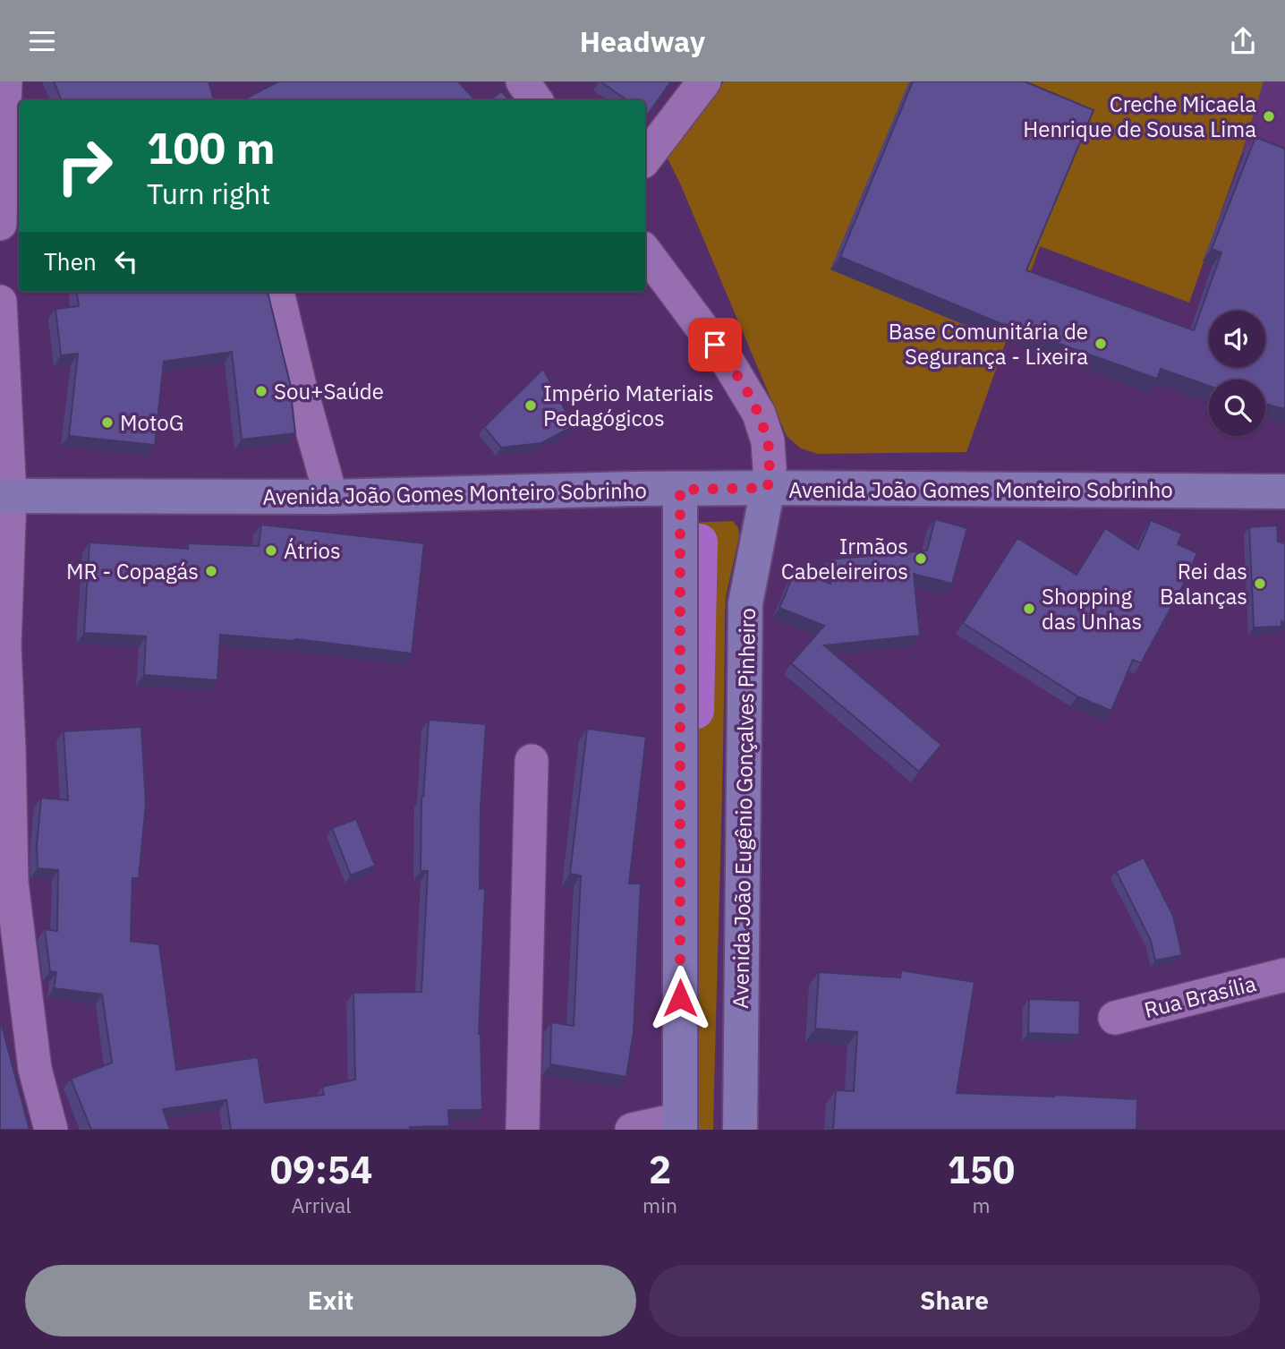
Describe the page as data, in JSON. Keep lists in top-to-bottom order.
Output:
{
  "streets": {
    "main road": ["Avenida João Gomes Monteiro Sobrinho", "Avenida João Eugênio Gonçalves Pinheiro"],
    "street": ["Rua Brasília"]
  },
  "crossings": [
    ["Avenida João Gomes Monteiro Sobrinho", "Avenida João Eugênio Gonçalves Pinheiro"]
  ],
  "places": [
    "Creche Micaela Henrique de Sousa Lima",
    "Base Comunitária de Segurança - Lixeira",
    "Sou+Saúde",
    "Império Materiais Pedagógicos",
    "MotoG",
    "Átrios",
    "Irmãos Cabeleireiros",
    "MR - Copagás",
    "Rei das Balanças",
    "Shopping das Unhas"
  ],
  "page": {
    "header": "Headway",
    "turn": ["100 m", "Turn right"],
    "then": "Then",
    "eta": [
      "09:54",
      "Arrival",
      "2",
      "min",
      "150",
      "m"
    ],
    "buttons": ["Exit", "Share"]
  }
}
